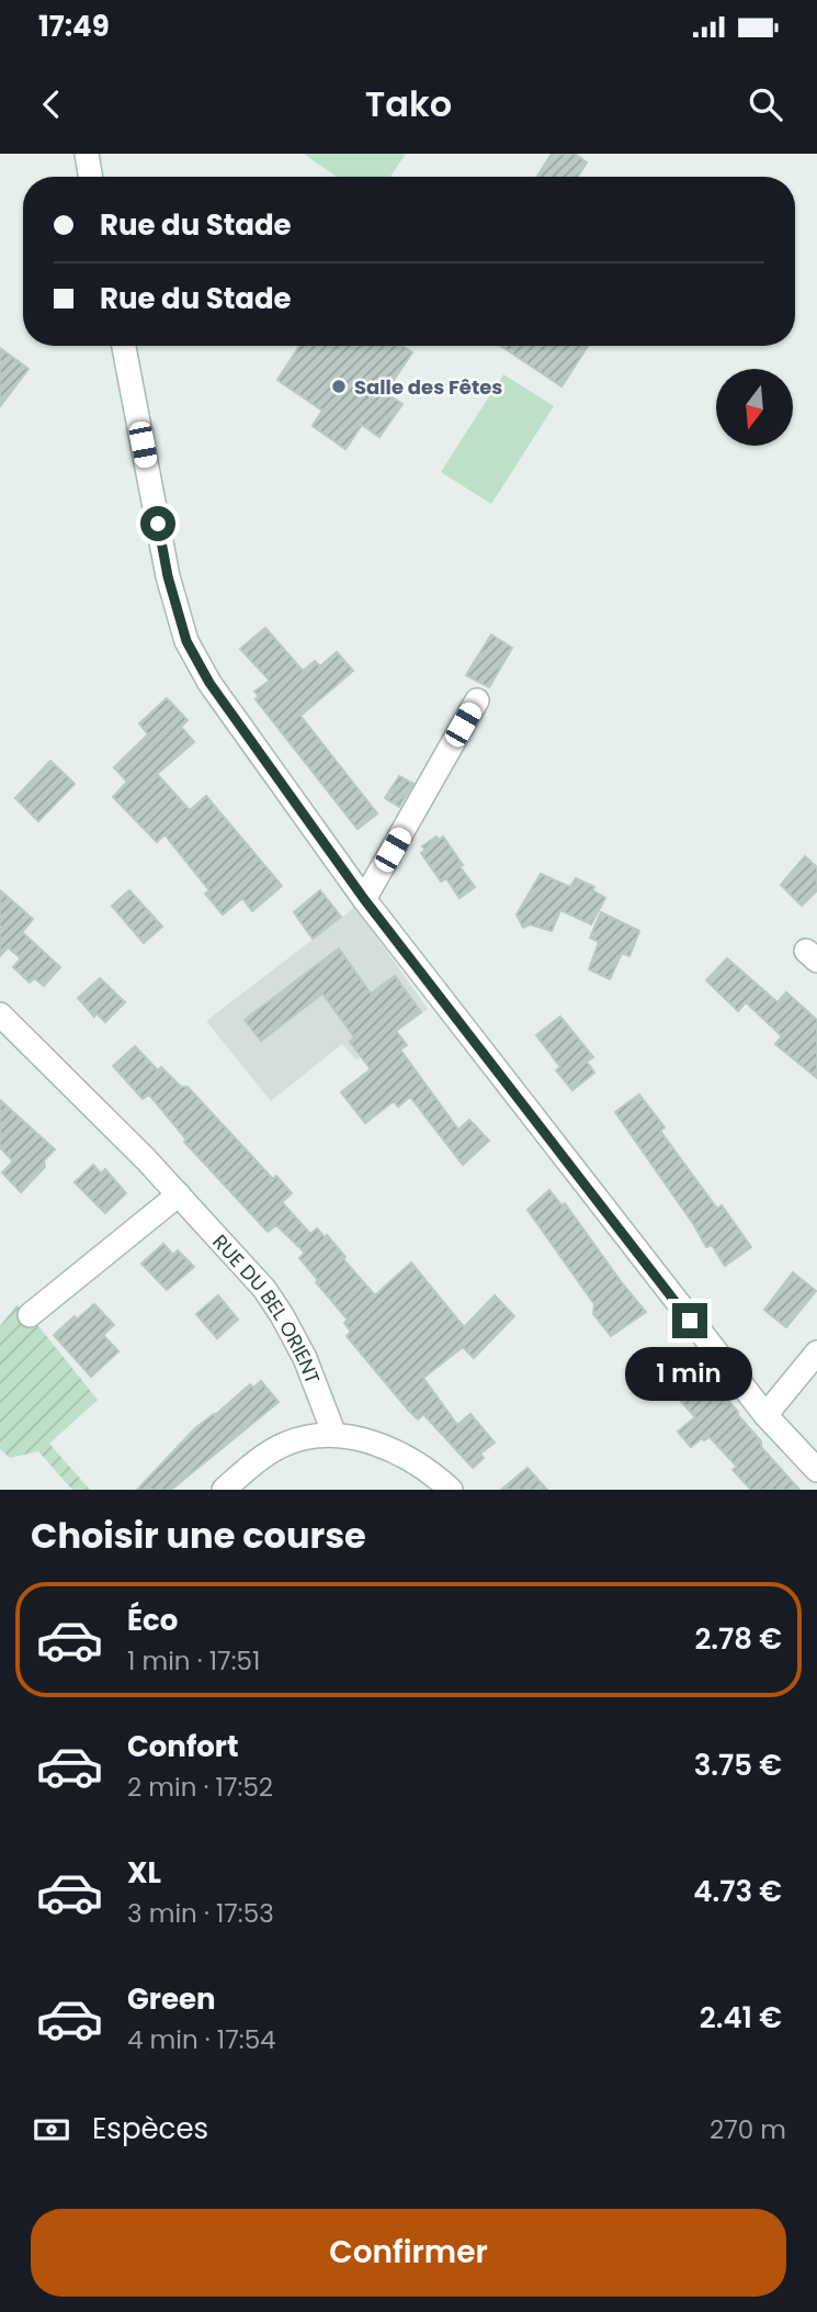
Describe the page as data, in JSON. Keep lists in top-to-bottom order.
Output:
{
  "streets": {
    "street": ["RUE DU BEL ORIENT"]
  },
  "places": ["Salle des Fêtes"],
  "north": "bottom",
  "page": {
    "status": "17:49",
    "header": "Tako",
    "banner": ["Rue du Stade", "Rue du Stade"],
    "bubble": "1 min",
    "heading": "Choisir une course",
    "list": [
      {
        "name": "Éco",
        "note": "1 min · 17:51",
        "value": "2.78 €"
      },
      {
        "name": "Confort",
        "note": "2 min · 17:52",
        "value": "3.75 €"
      },
      {
        "name": "XL",
        "note": "3 min · 17:53",
        "value": "4.73 €"
      },
      {
        "name": "Green",
        "note": "4 min · 17:54",
        "value": "2.41 €"
      }
    ],
    "pay": ["Espèces", "270 m"],
    "buttons": "Confirmer"
  }
}
